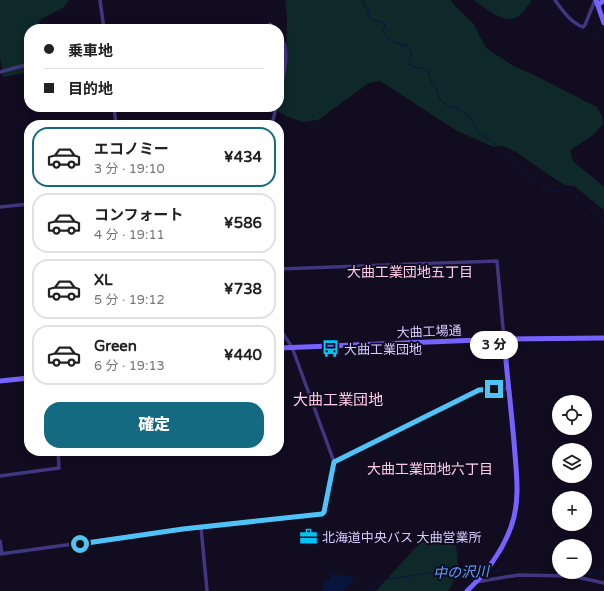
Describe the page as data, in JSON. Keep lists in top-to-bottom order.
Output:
{
  "streets": {
    "street": ["大曲工場通"]
  },
  "districts": ["大曲工業団地五丁目", "大曲工業団地", "大曲工業団地六丁目"],
  "water": ["中の沢川"],
  "places": {
    "bus stop": ["大曲工業団地"],
    "office": ["北海道中央バス 大曲営業所"]
  },
  "page": {
    "banner": ["乗車地", "目的地"],
    "list": [
      {
        "name": "エコノミー",
        "note": "3 分 · 19:10",
        "value": "¥434"
      },
      {
        "name": "コンフォート",
        "note": "4 分 · 19:11",
        "value": "¥586"
      },
      {
        "name": "XL",
        "note": "5 分 · 19:12",
        "value": "¥738"
      },
      {
        "name": "Green",
        "note": "6 分 · 19:13",
        "value": "¥440"
      }
    ],
    "bubble": "3 分",
    "buttons": "確定",
    "map_buttons": ["+", "−"]
  }
}
